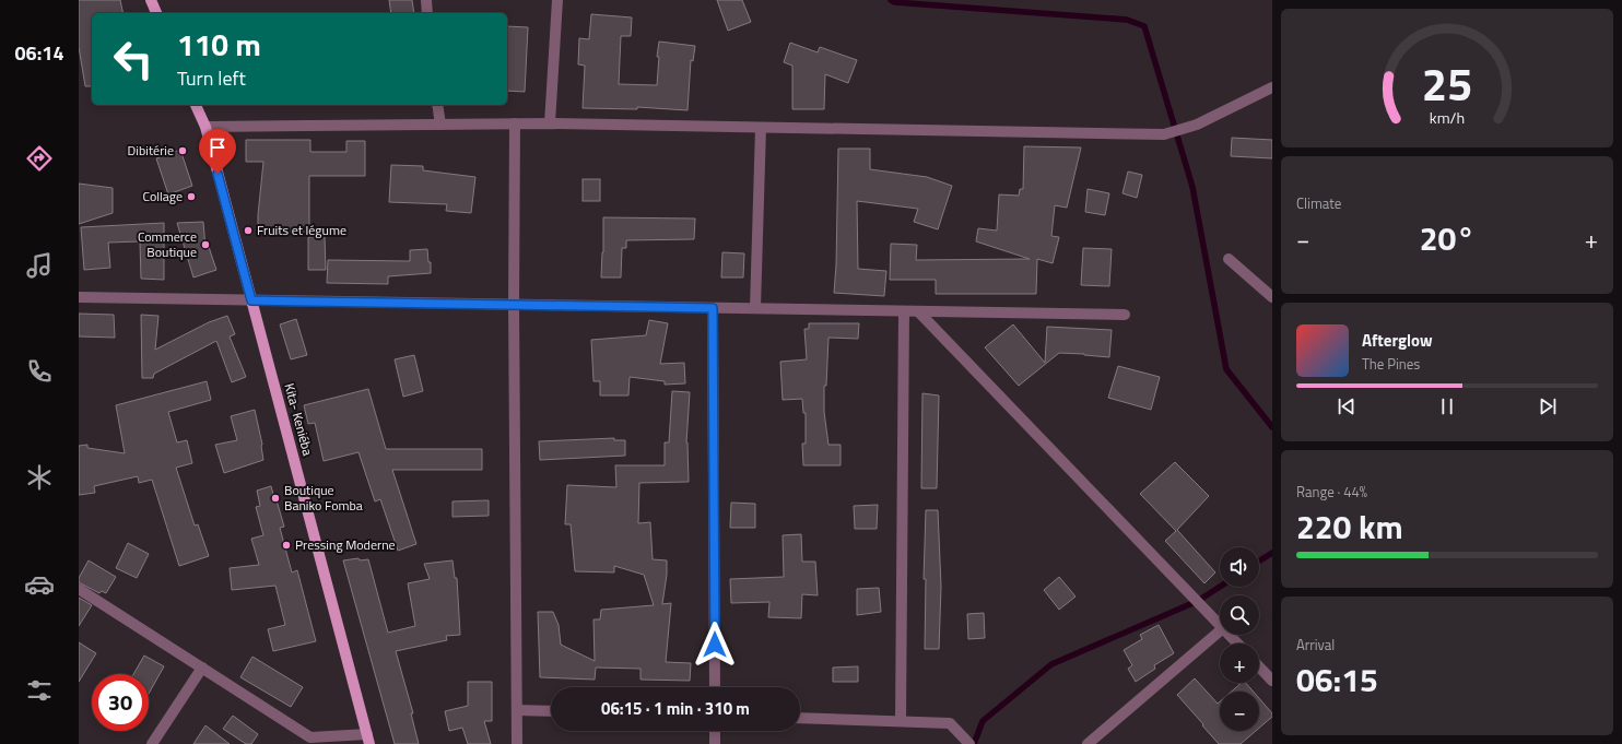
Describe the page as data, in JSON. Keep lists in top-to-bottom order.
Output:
{
  "streets": {
    "main road": ["Kita- Keniéba"]
  },
  "places": [
    "Dibitérie",
    "Collage",
    "Fruits et légume",
    "Commerce Boutique",
    "Boutique Baniko Fomba",
    "Pressing Moderne"
  ],
  "page": {
    "tabs": "06:14",
    "turn": ["110 m", "Turn left"],
    "tile": [
      "Climate",
      ["Range · 44%", "220 km"],
      ["Arrival", "06:15"]
    ],
    "heat": ["−", "20°", "+"],
    "song": ["Afterglow", "The Pines"],
    "map_buttons": ["+", "−"],
    "limit": "30",
    "trip": "06:15 · 1 min · 310 m",
    "gauge": ["25", "km/h"]
  }
}
